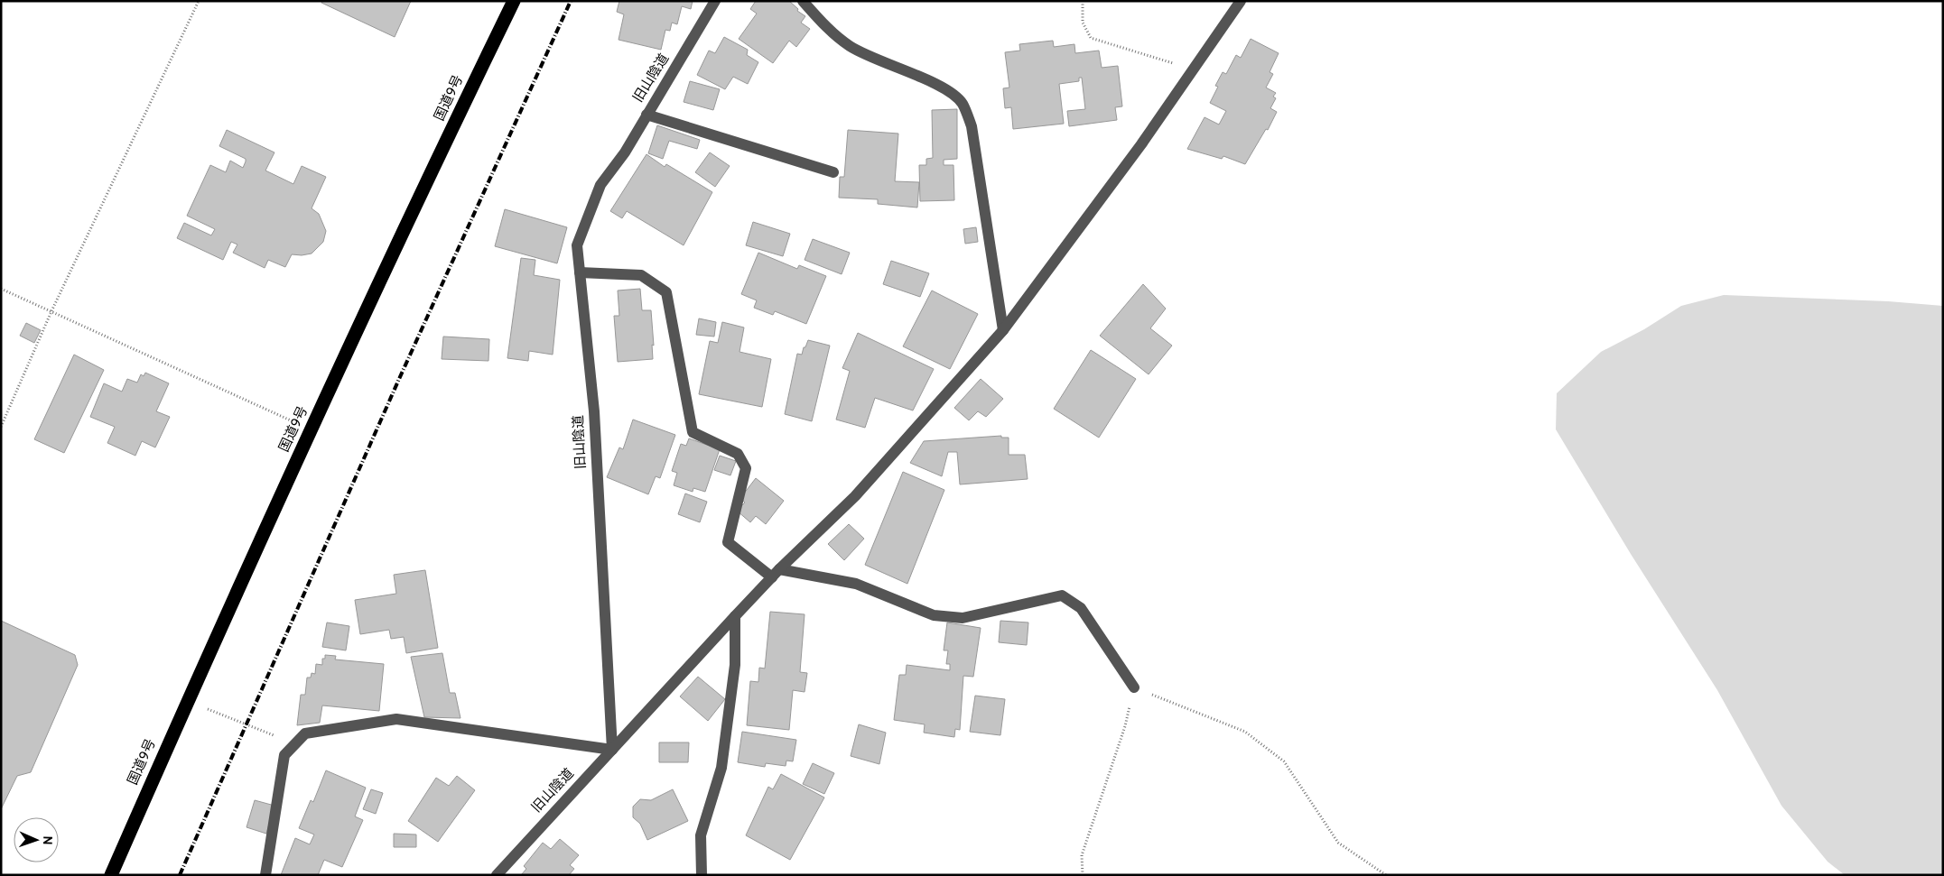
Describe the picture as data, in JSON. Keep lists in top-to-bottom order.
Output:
{
  "streets": {
    "highway": ["国道9号"],
    "street": ["旧山陰道"]
  },
  "north": "right"
}
